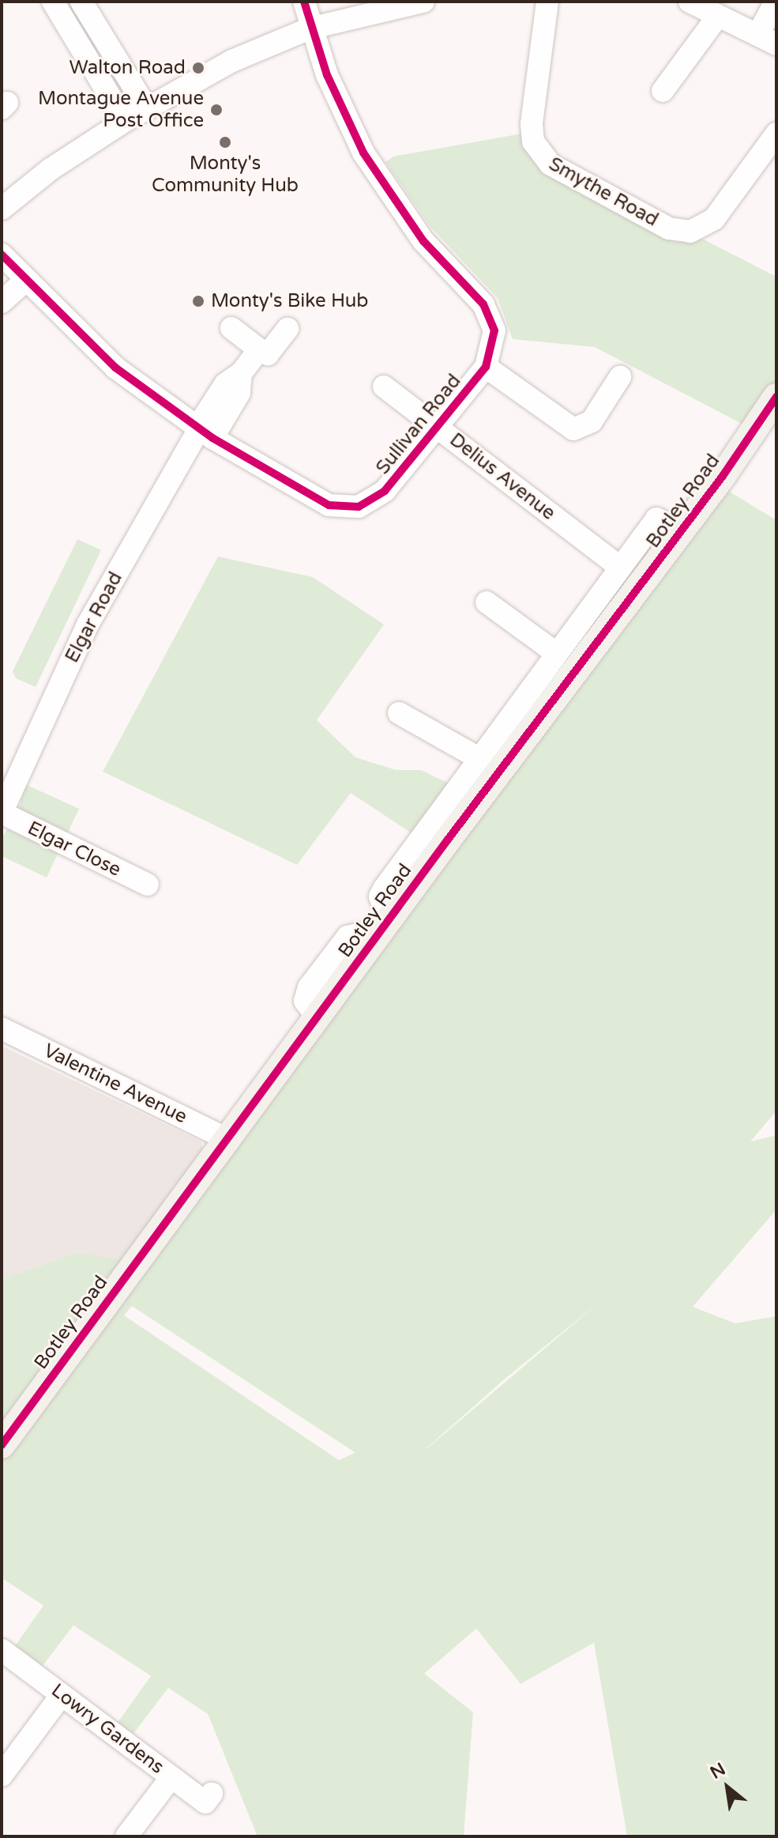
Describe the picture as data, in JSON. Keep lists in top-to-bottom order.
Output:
{
  "streets": {
    "main road": ["Botley Road"],
    "street": [
      "Smythe Road",
      "Sullivan Road",
      "Delius Avenue",
      "Elgar Road",
      "Elgar Close",
      "Valentine Avenue",
      "Lowry Gardens"
    ]
  },
  "crossings": [
    ["Sullivan Road", "Delius Avenue"],
    ["Sullivan Road", "Elgar Road"],
    ["Botley Road", "Valentine Avenue"],
    ["Elgar Road", "Elgar Close"]
  ],
  "places": [
    "Walton Road",
    "Montague Avenue Post Office",
    "Monty's Community Hub",
    "Monty's Bike Hub"
  ],
  "north": "top left"
}
